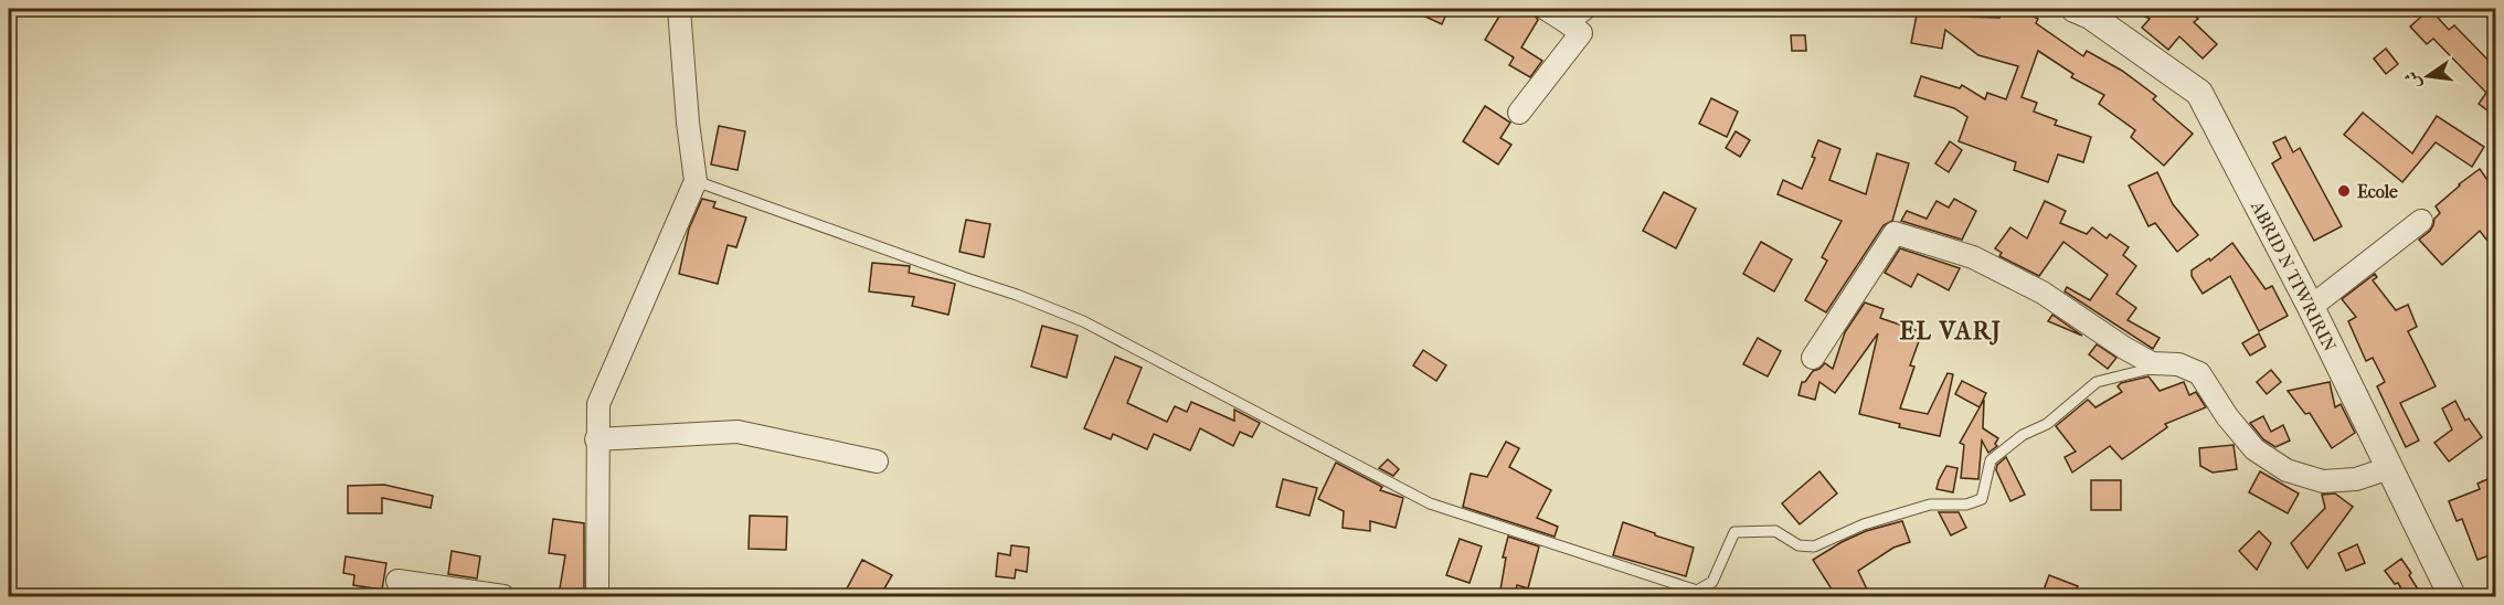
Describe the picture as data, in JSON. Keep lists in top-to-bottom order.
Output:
{
  "streets": {
    "street": ["ABRID N TIWRIRIN"]
  },
  "districts": ["EL VARJ"],
  "places": ["Ecole"],
  "north": "left"
}
